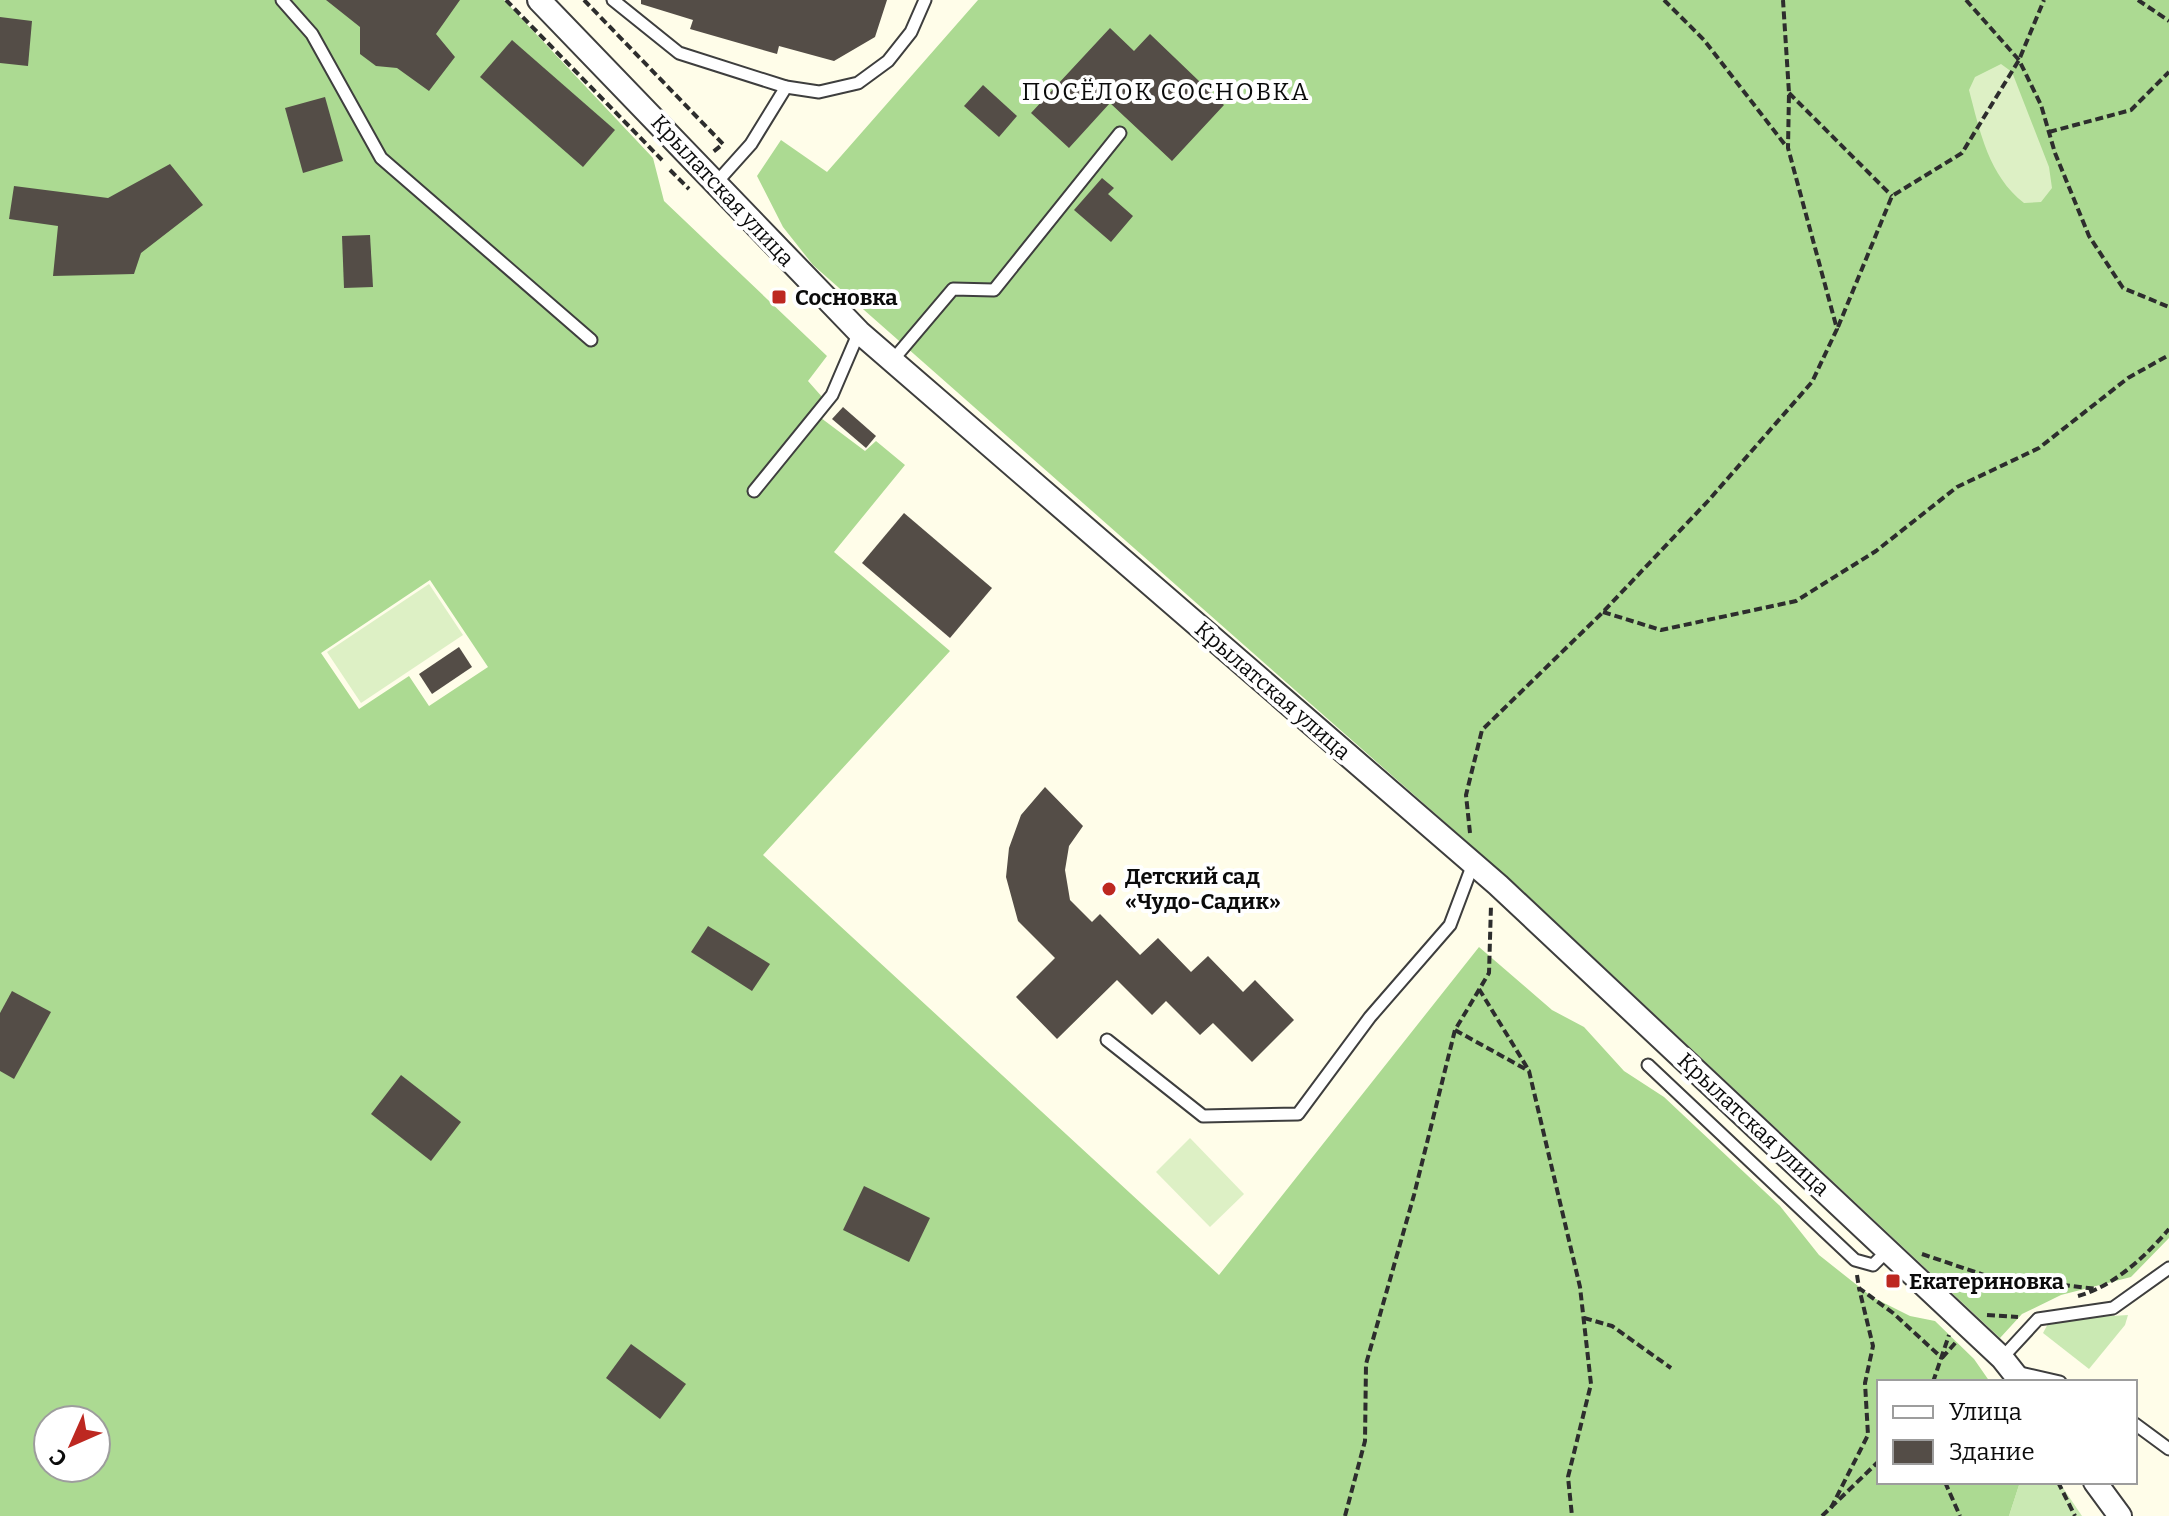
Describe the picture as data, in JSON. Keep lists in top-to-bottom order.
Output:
{
  "streets": {
    "street": ["Крылатская улица"]
  },
  "districts": ["ПОСЁЛОК СОСНОВКА"],
  "places": {
    "transit": ["Сосновка", "Екатериновка"],
    "other": ["Детский сад «Чудо-Садик»"]
  },
  "legend": ["Улица", "Здание"],
  "north": "bottom left"
}
